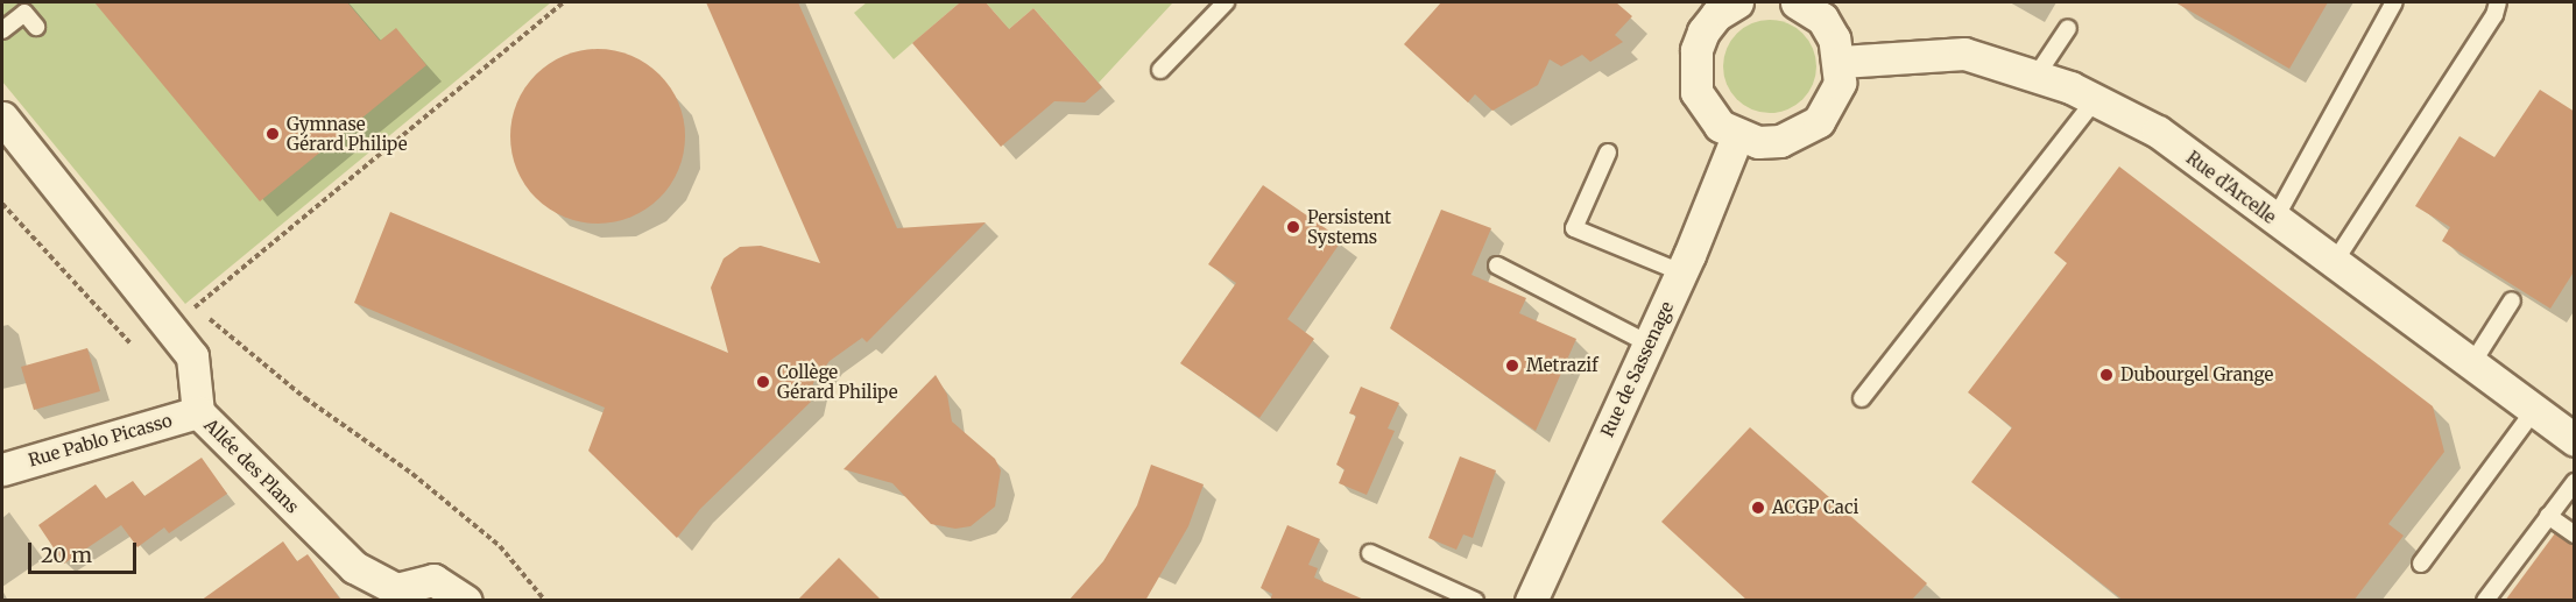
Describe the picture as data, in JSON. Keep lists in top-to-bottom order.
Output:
{
  "streets": {
    "street": [
      "Rue d'Arcelle",
      "Rue de Sassenage",
      "Rue Pablo Picasso",
      "Allée des Plans"
    ]
  },
  "crossings": [
    ["Rue Pablo Picasso", "Allée des Plans"]
  ],
  "places": [
    "Gymnase Gérard Philipe",
    "Persistent Systems",
    "Metrazif",
    "Dubourgel Grange",
    "Collège Gérard Philipe",
    "ACGP Caci"
  ],
  "scale_bar": "20 m"
}
